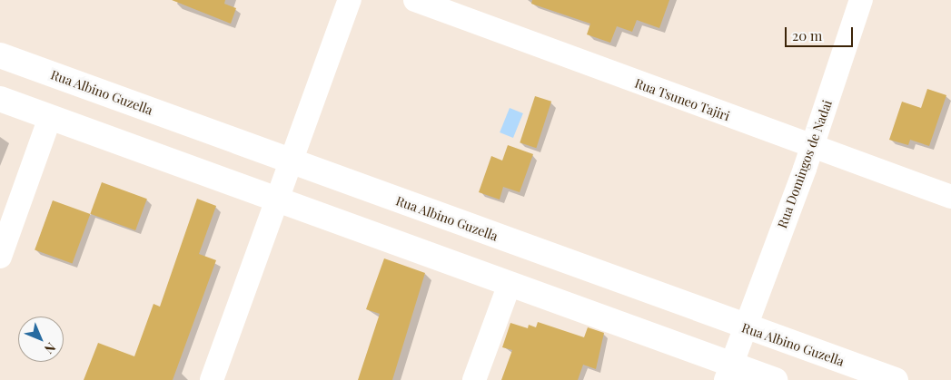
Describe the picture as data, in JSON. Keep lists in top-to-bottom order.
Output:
{
  "streets": {
    "street": ["Rua Albino Guzella", "Rua Tsuneo Tajiri", "Rua Domingos de Nadai"]
  },
  "crossings": [
    ["Rua Albino Guzella", "Rua Domingos de Nadai"],
    ["Rua Tsuneo Tajiri", "Rua Domingos de Nadai"]
  ],
  "scale_bar": "20 m",
  "north": "bottom right"
}
